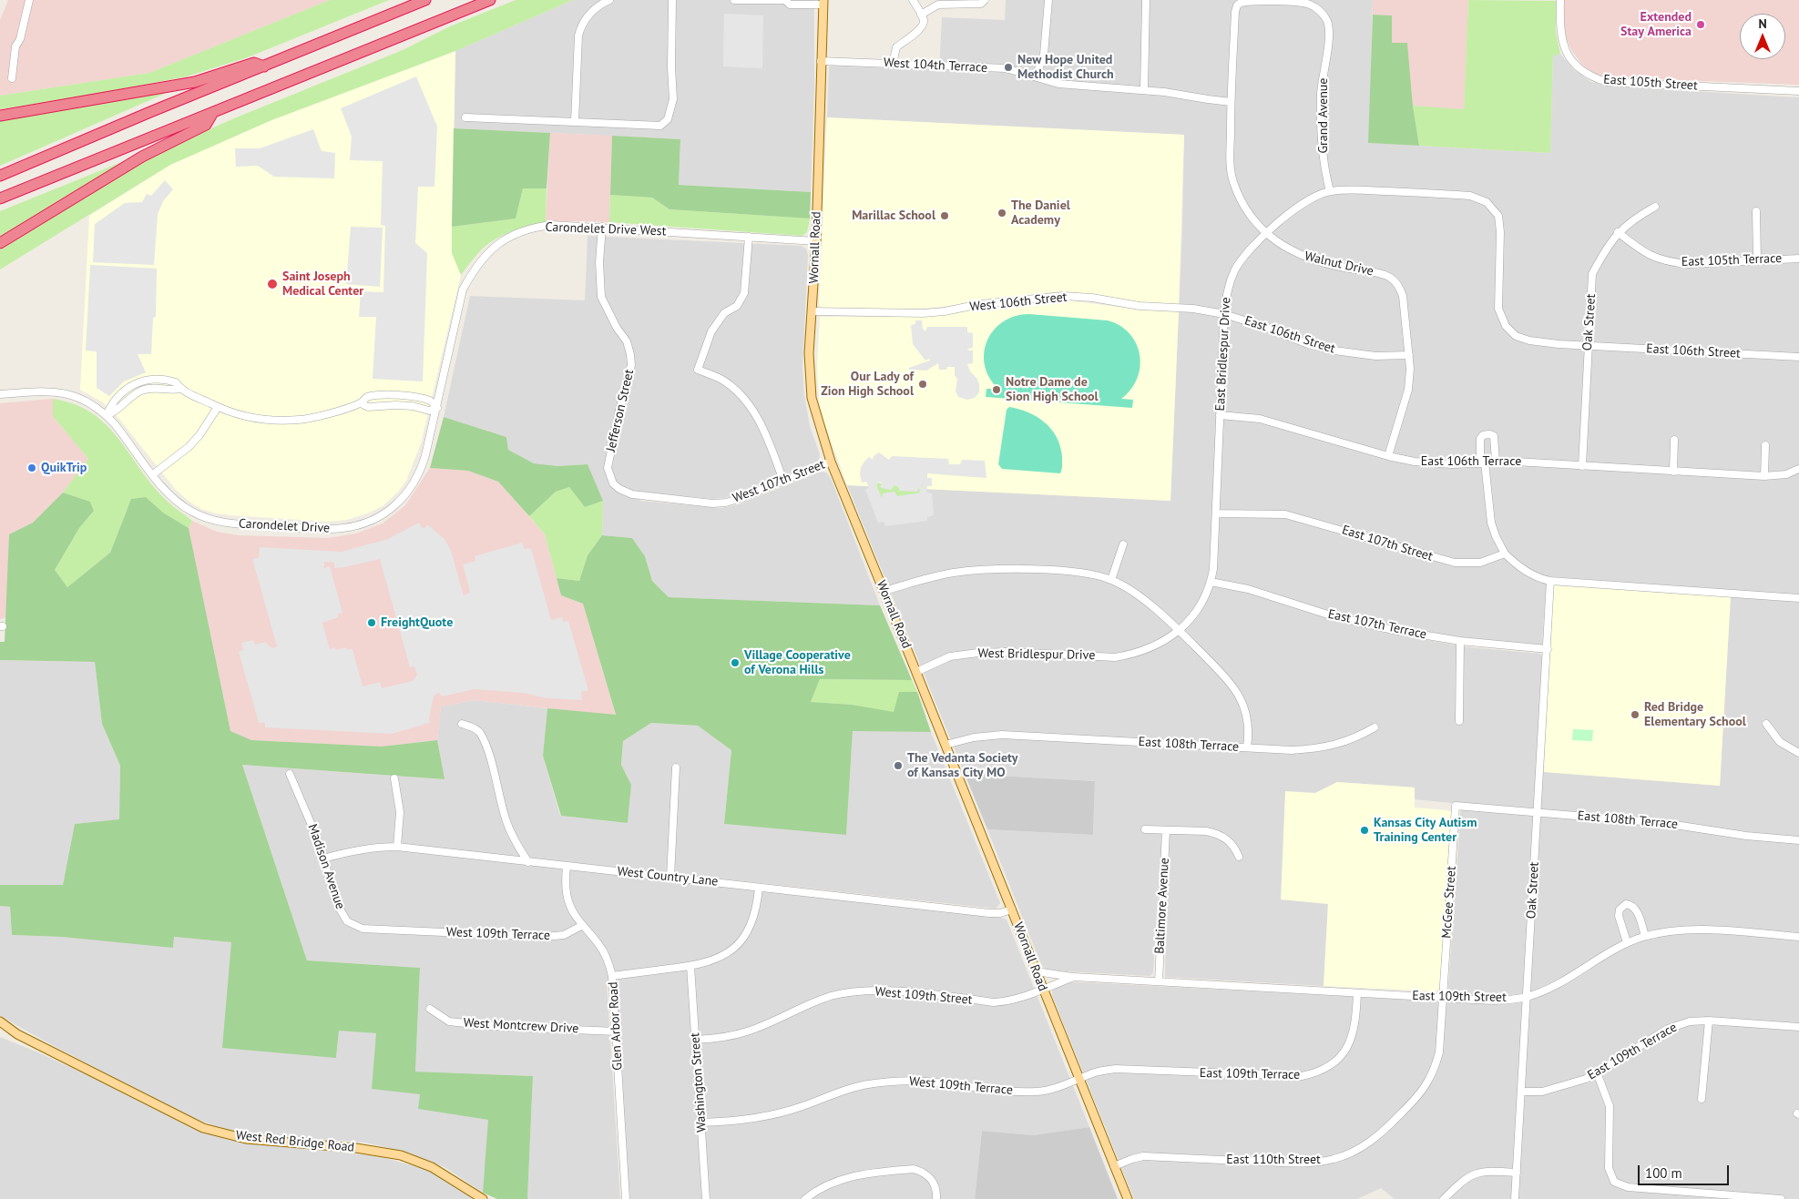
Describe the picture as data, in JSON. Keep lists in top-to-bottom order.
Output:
{
  "streets": {
    "main road": ["Wornall Road", "West Red Bridge Road"],
    "street": [
      "West 104th Terrace",
      "East 105th Street",
      "Grand Avenue",
      "Carondelet Drive West",
      "East 105th Terrace",
      "Walnut Drive",
      "West 106th Street",
      "Oak Street",
      "East 106th Street",
      "East Bridlespur Drive",
      "Jefferson Street",
      "East 106th Terrace",
      "West 107th Street",
      "Carondelet Drive",
      "East 107th Street",
      "East 107th Terrace",
      "West Bridlespur Drive",
      "East 108th Terrace",
      "Madison Avenue",
      "West Country Lane",
      "McGee Street",
      "Baltimore Avenue",
      "West 109th Terrace",
      "West 109th Street",
      "East 109th Street",
      "West Montcrew Drive",
      "Glen Arbor Road",
      "East 109th Terrace",
      "Washington Street",
      "East 110th Street"
    ]
  },
  "crossings": [
    ["West 104th Terrace", "Wornall Road"],
    ["West 104th Terrace", "Walnut Drive"],
    ["Grand Avenue", "Walnut Drive"],
    ["Grand Avenue", "East Bridlespur Drive"],
    ["Carondelet Drive West", "Wornall Road"],
    ["Carondelet Drive West", "Jefferson Street"],
    ["Carondelet Drive West", "Carondelet Drive"],
    ["Wornall Road", "West 106th Street"],
    ["Wornall Road", "West 107th Street"],
    ["Wornall Road", "West Bridlespur Drive"],
    ["Wornall Road", "East 108th Terrace"],
    ["Wornall Road", "West Country Lane"],
    ["Wornall Road", "West 109th Terrace"],
    ["Wornall Road", "West 109th Street"],
    ["Wornall Road", "East 110th Street"],
    ["East 105th Terrace", "Oak Street"],
    ["Walnut Drive", "East 106th Street"],
    ["Walnut Drive", "East Bridlespur Drive"],
    ["Walnut Drive", "East 106th Terrace"],
    ["West 106th Street", "East 106th Street"],
    ["West 106th Street", "East Bridlespur Drive"],
    ["Oak Street", "East 106th Street"],
    ["Oak Street", "East Bridlespur Drive"],
    ["Oak Street", "East 106th Terrace"],
    ["Oak Street", "East 107th Terrace"],
    ["Oak Street", "East 108th Terrace"],
    ["Oak Street", "East 109th Street"],
    ["Oak Street", "East 109th Terrace"],
    ["East 106th Street", "East Bridlespur Drive"],
    ["East Bridlespur Drive", "East 106th Terrace"],
    ["East Bridlespur Drive", "East 107th Street"],
    ["East Bridlespur Drive", "East 107th Terrace"],
    ["East Bridlespur Drive", "West Bridlespur Drive"],
    ["Jefferson Street", "West 107th Street"],
    ["East 108th Terrace", "McGee Street"],
    ["Madison Avenue", "West Country Lane"],
    ["Madison Avenue", "West 109th Terrace"],
    ["West Country Lane", "Glen Arbor Road"],
    ["McGee Street", "East 109th Street"],
    ["McGee Street", "East 110th Street"],
    ["Baltimore Avenue", "West 109th Street"],
    ["Baltimore Avenue", "East 109th Street"],
    ["West 109th Terrace", "Glen Arbor Road"],
    ["West 109th Terrace", "East 109th Terrace"],
    ["West 109th Terrace", "Washington Street"],
    ["West 109th Street", "East 109th Street"],
    ["West 109th Street", "Washington Street"],
    ["East 109th Street", "East 109th Terrace"],
    ["East 109th Street", "East 110th Street"],
    ["West Montcrew Drive", "Glen Arbor Road"]
  ],
  "places": [
    "Extended Stay America",
    "New Hope United Methodist Church",
    "The Daniel Academy",
    "Marillac School",
    "Saint Joseph Medical Center",
    "Our Lady of Zion High School",
    "Notre Dame de Sion High School",
    "QuikTrip",
    "FreightQuote",
    "Village Cooperative of Verona Hills",
    "Red Bridge Elementary School",
    "The Vedanta Society of Kansas City MO",
    "Kansas City Autism Training Center"
  ],
  "scale_bar": "100 m",
  "north": "top"
}
